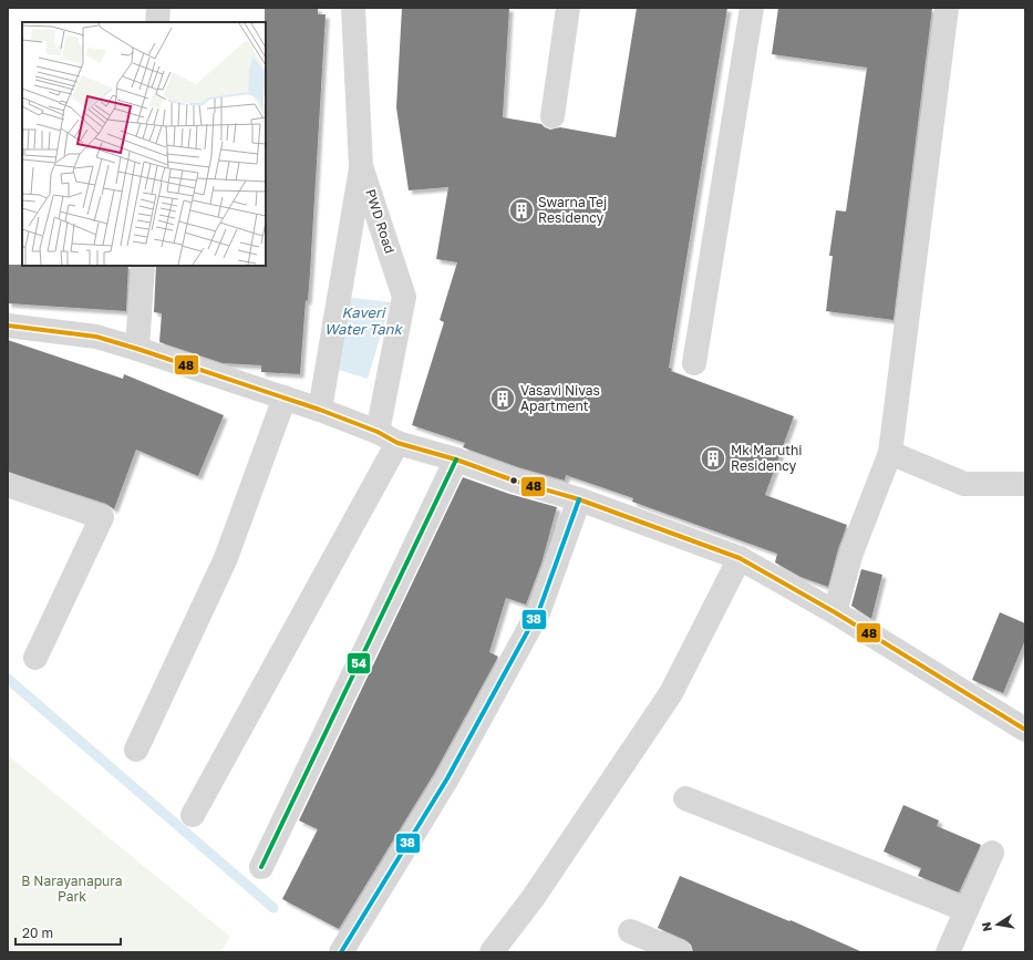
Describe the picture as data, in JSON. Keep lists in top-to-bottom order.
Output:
{
  "streets": {
    "street": ["PWD Road"]
  },
  "water": ["Kaveri Water Tank"],
  "parks": ["B Narayanapura Park"],
  "places": {
    "building": ["Swarna Tej Residency", "Vasavi Nivas Apartment", "Mk Maruthi Residency"]
  },
  "lines": ["transit line 48", "transit line 54", "transit line 38"],
  "scale_bar": "20 m",
  "north": "left"
}
